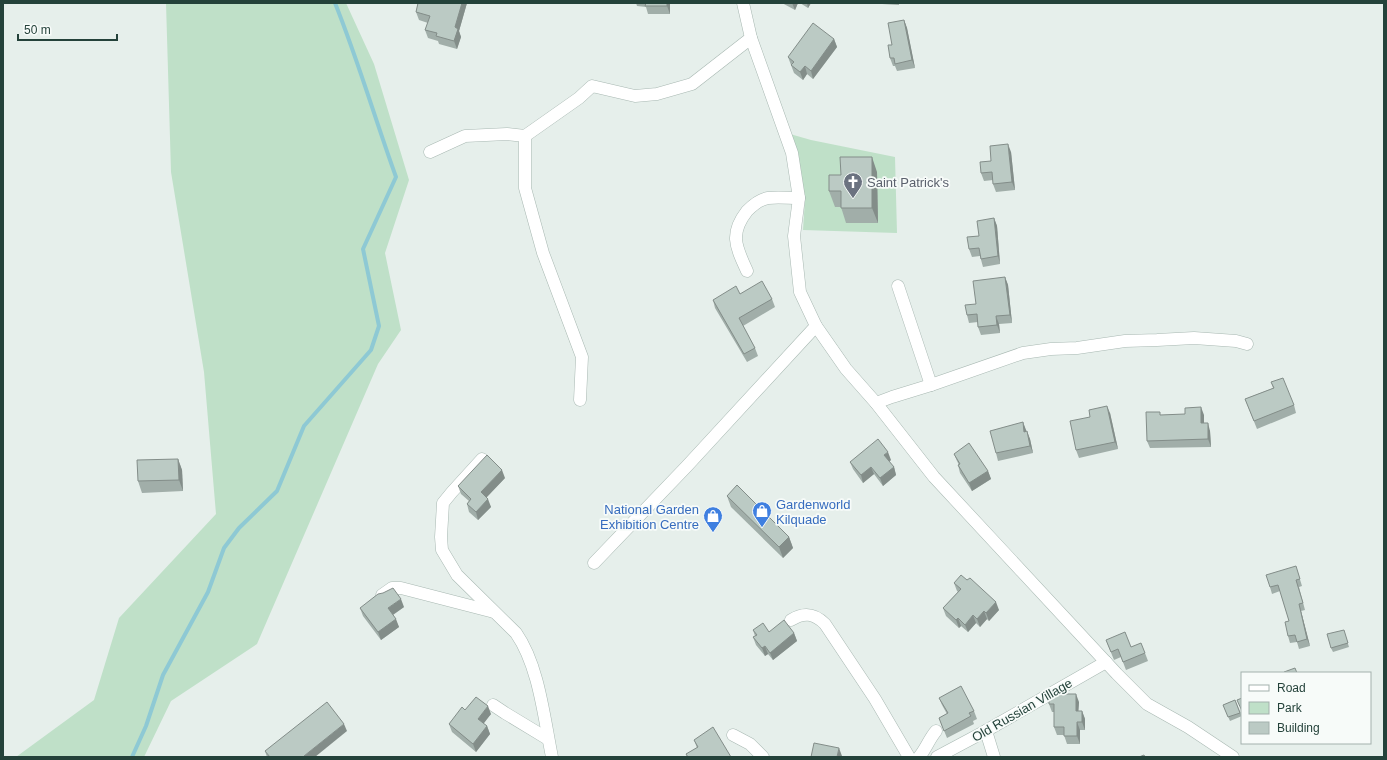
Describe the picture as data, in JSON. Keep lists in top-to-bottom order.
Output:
{
  "streets": {
    "street": ["Old Russian Village"]
  },
  "places": {
    "church": ["Saint Patrick's"],
    "shop": ["Gardenworld Kilquade", "National Garden Exhibition Centre"]
  },
  "legend": ["Road", "Park", "Building"],
  "scale_bar": "50 m"
}
